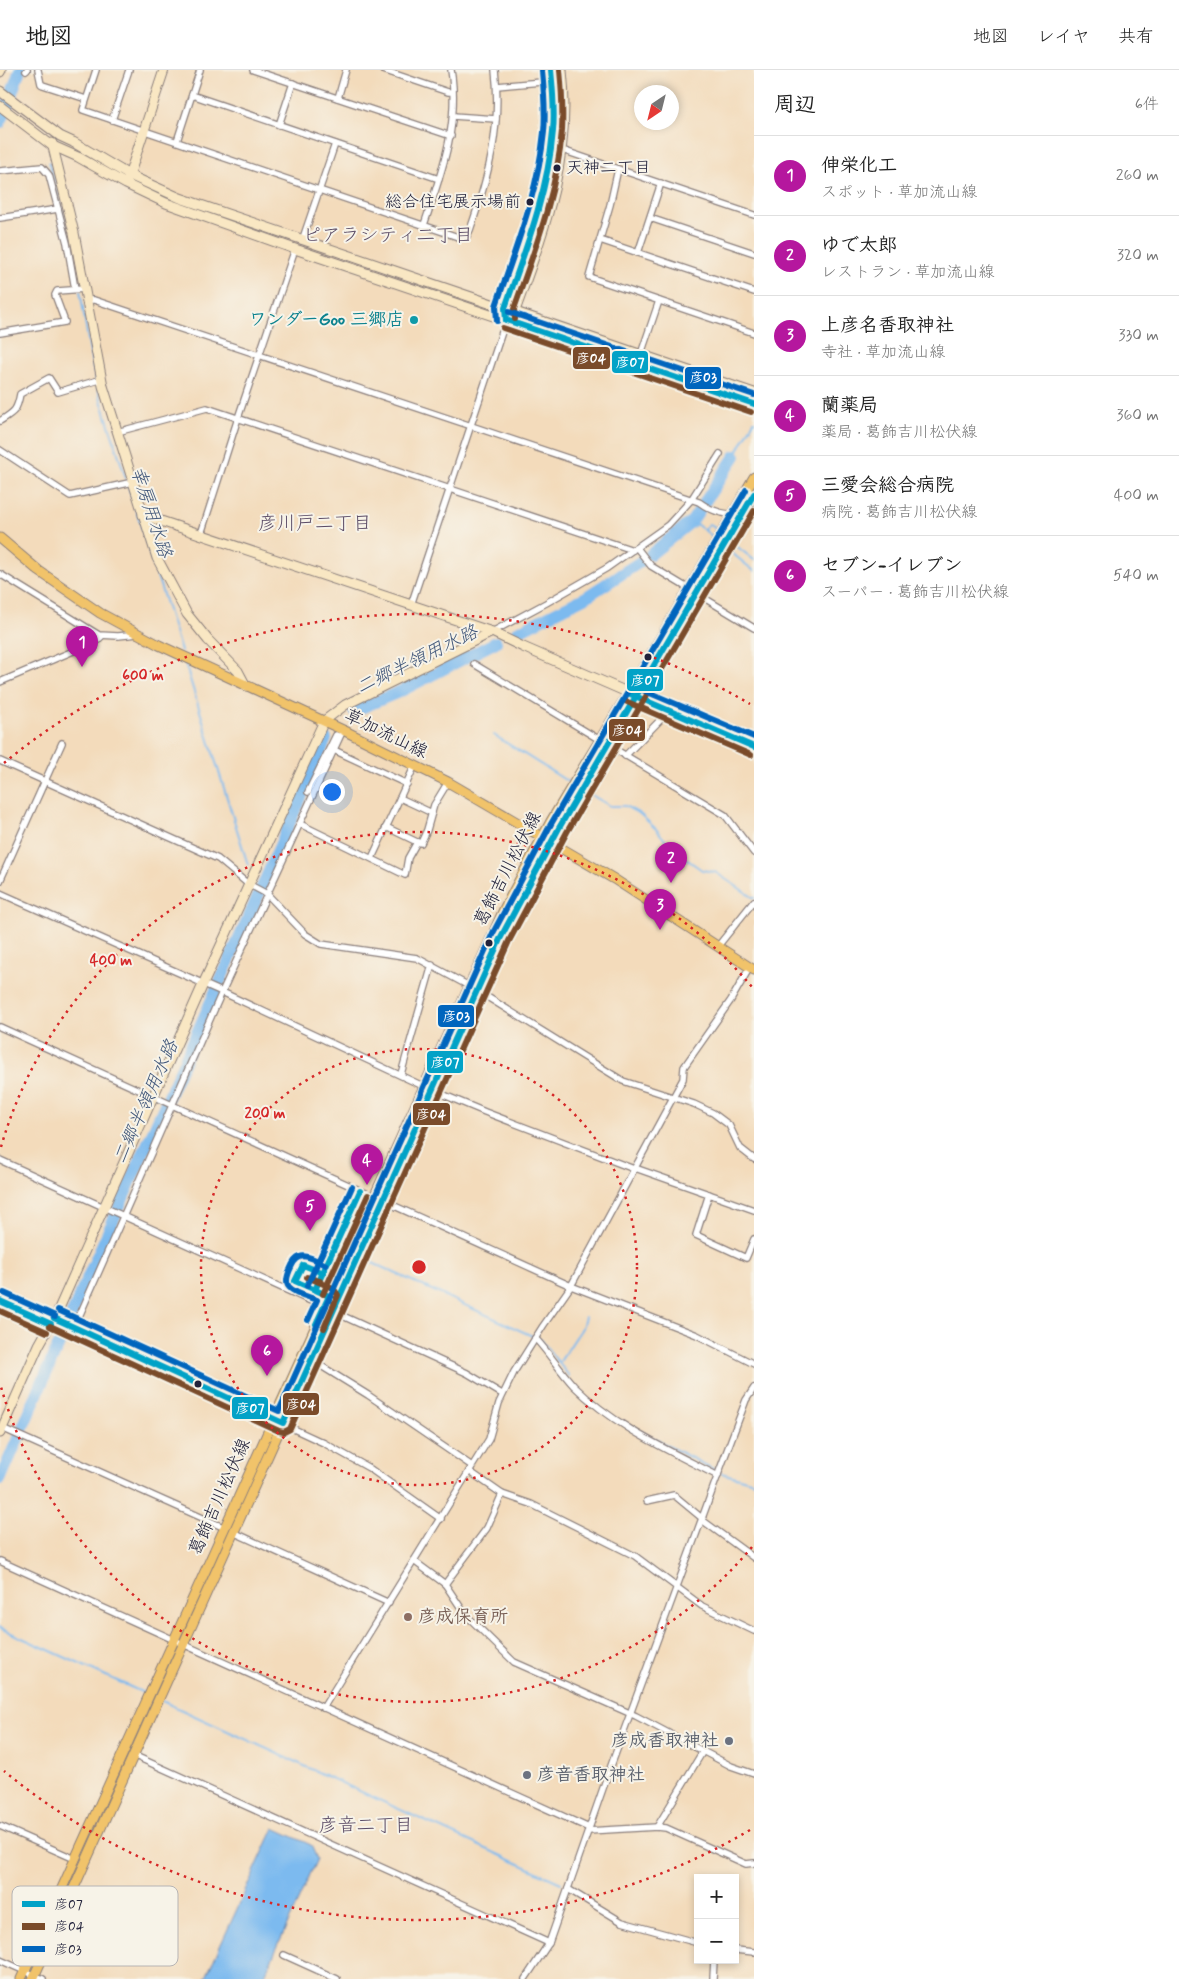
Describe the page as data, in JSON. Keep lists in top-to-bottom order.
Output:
{
  "streets": {
    "main road": ["草加流山線", "葛飾吉川松伏線"]
  },
  "crossings": [
    ["草加流山線", "葛飾吉川松伏線"]
  ],
  "districts": ["ピアラシティ二丁目", "彦川戸二丁目", "彦音二丁目"],
  "water": ["幸房用水路", "二郷半領用水路"],
  "places": [
    "天神二丁目",
    "総合住宅展示場前",
    "ワンダーGoo 三郷店",
    "彦成保育所",
    "彦成香取神社",
    "彦音香取神社"
  ],
  "lines": ["transit line 彦07", "transit line 彦04", "transit line 彦03"],
  "legend": ["彦07", "彦04", "彦03"],
  "north": "bottom left",
  "page": {
    "header": "地図",
    "nav": ["地図", "レイヤ", "共有"],
    "heading": ["周辺", "6件"],
    "list": [
      {
        "mark": "1",
        "name": "伸栄化工",
        "note": "スポット · 草加流山線",
        "value": "260 m"
      },
      {
        "mark": "2",
        "name": "ゆで太郎",
        "note": "レストラン · 草加流山線",
        "value": "320 m"
      },
      {
        "mark": "3",
        "name": "上彦名香取神社",
        "note": "寺社 · 草加流山線",
        "value": "330 m"
      },
      {
        "mark": "4",
        "name": "蘭薬局",
        "note": "薬局 · 葛飾吉川松伏線",
        "value": "360 m"
      },
      {
        "mark": "5",
        "name": "三愛会総合病院",
        "note": "病院 · 葛飾吉川松伏線",
        "value": "400 m"
      },
      {
        "mark": "6",
        "name": "セブン-イレブン",
        "note": "スーパー · 葛飾吉川松伏線",
        "value": "540 m"
      }
    ],
    "pins": [
      "1",
      "2",
      "3",
      "4",
      "5",
      "6"
    ],
    "map_buttons": ["+", "−"]
  },
  "rings": ["600 m", "400 m", "200 m"]
}
